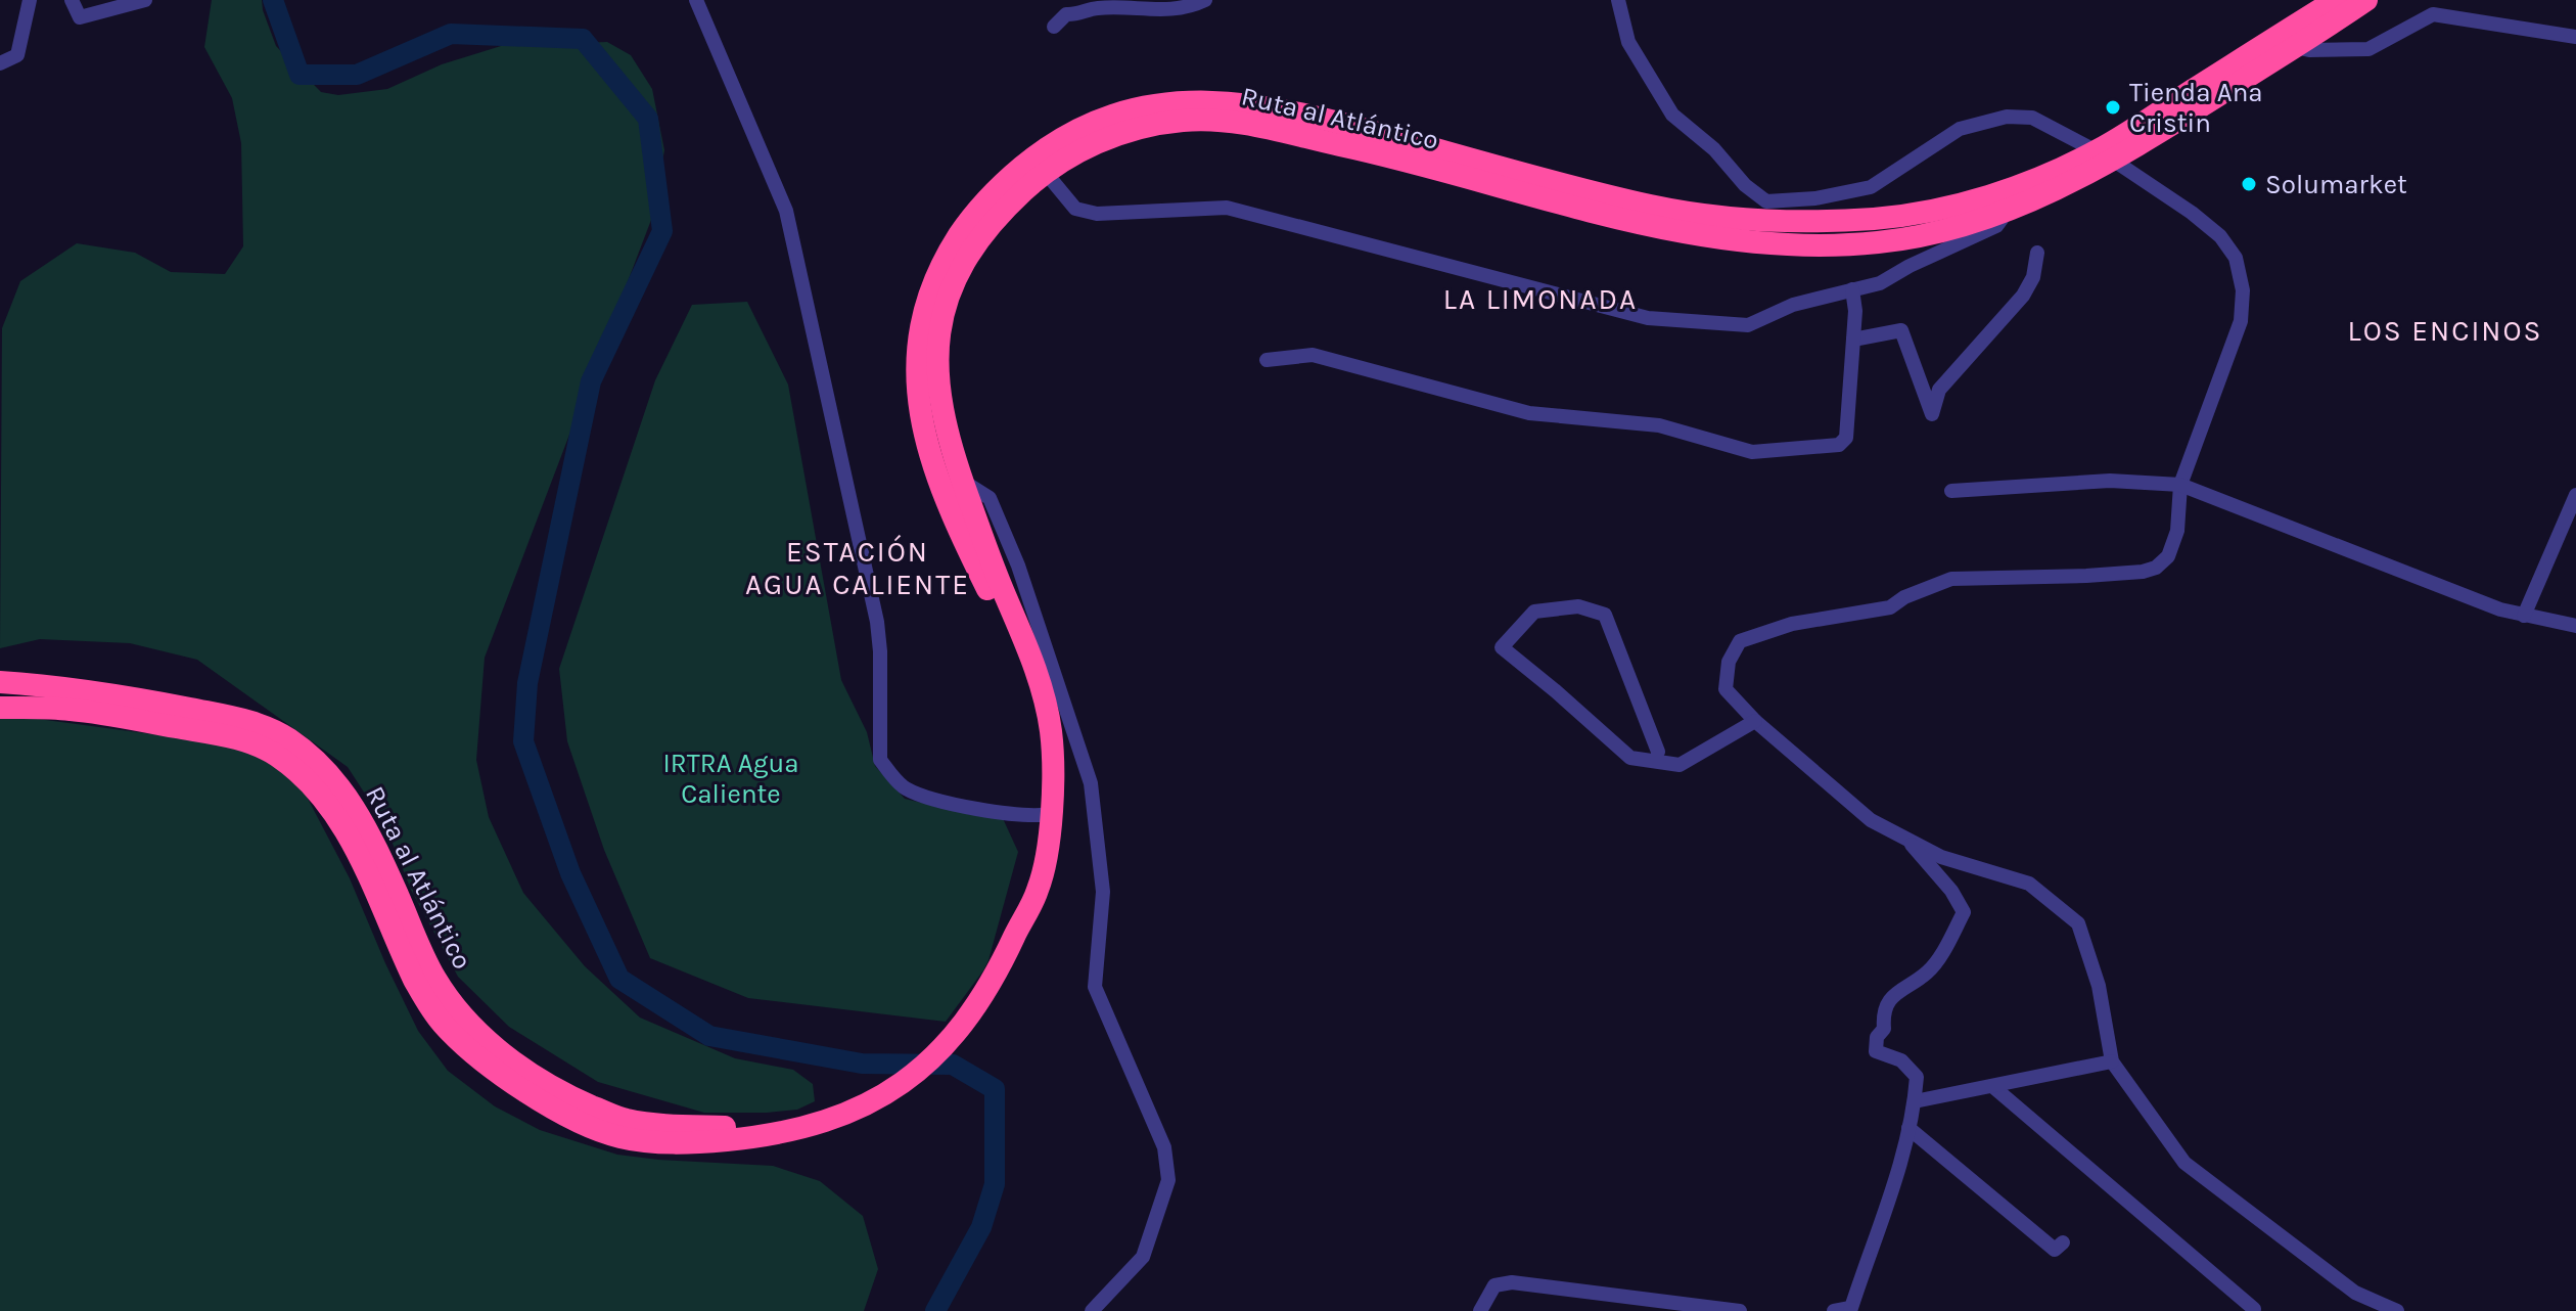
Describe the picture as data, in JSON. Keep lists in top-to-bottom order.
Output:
{
  "streets": {
    "highway": ["Ruta al Atlántico"]
  },
  "districts": ["LA LIMONADA", "LOS ENCINOS", "ESTACIÓN AGUA CALIENTE"],
  "parks": ["IRTRA Agua Caliente"],
  "places": ["Tienda Ana Cristin", "Solumarket"]
}
